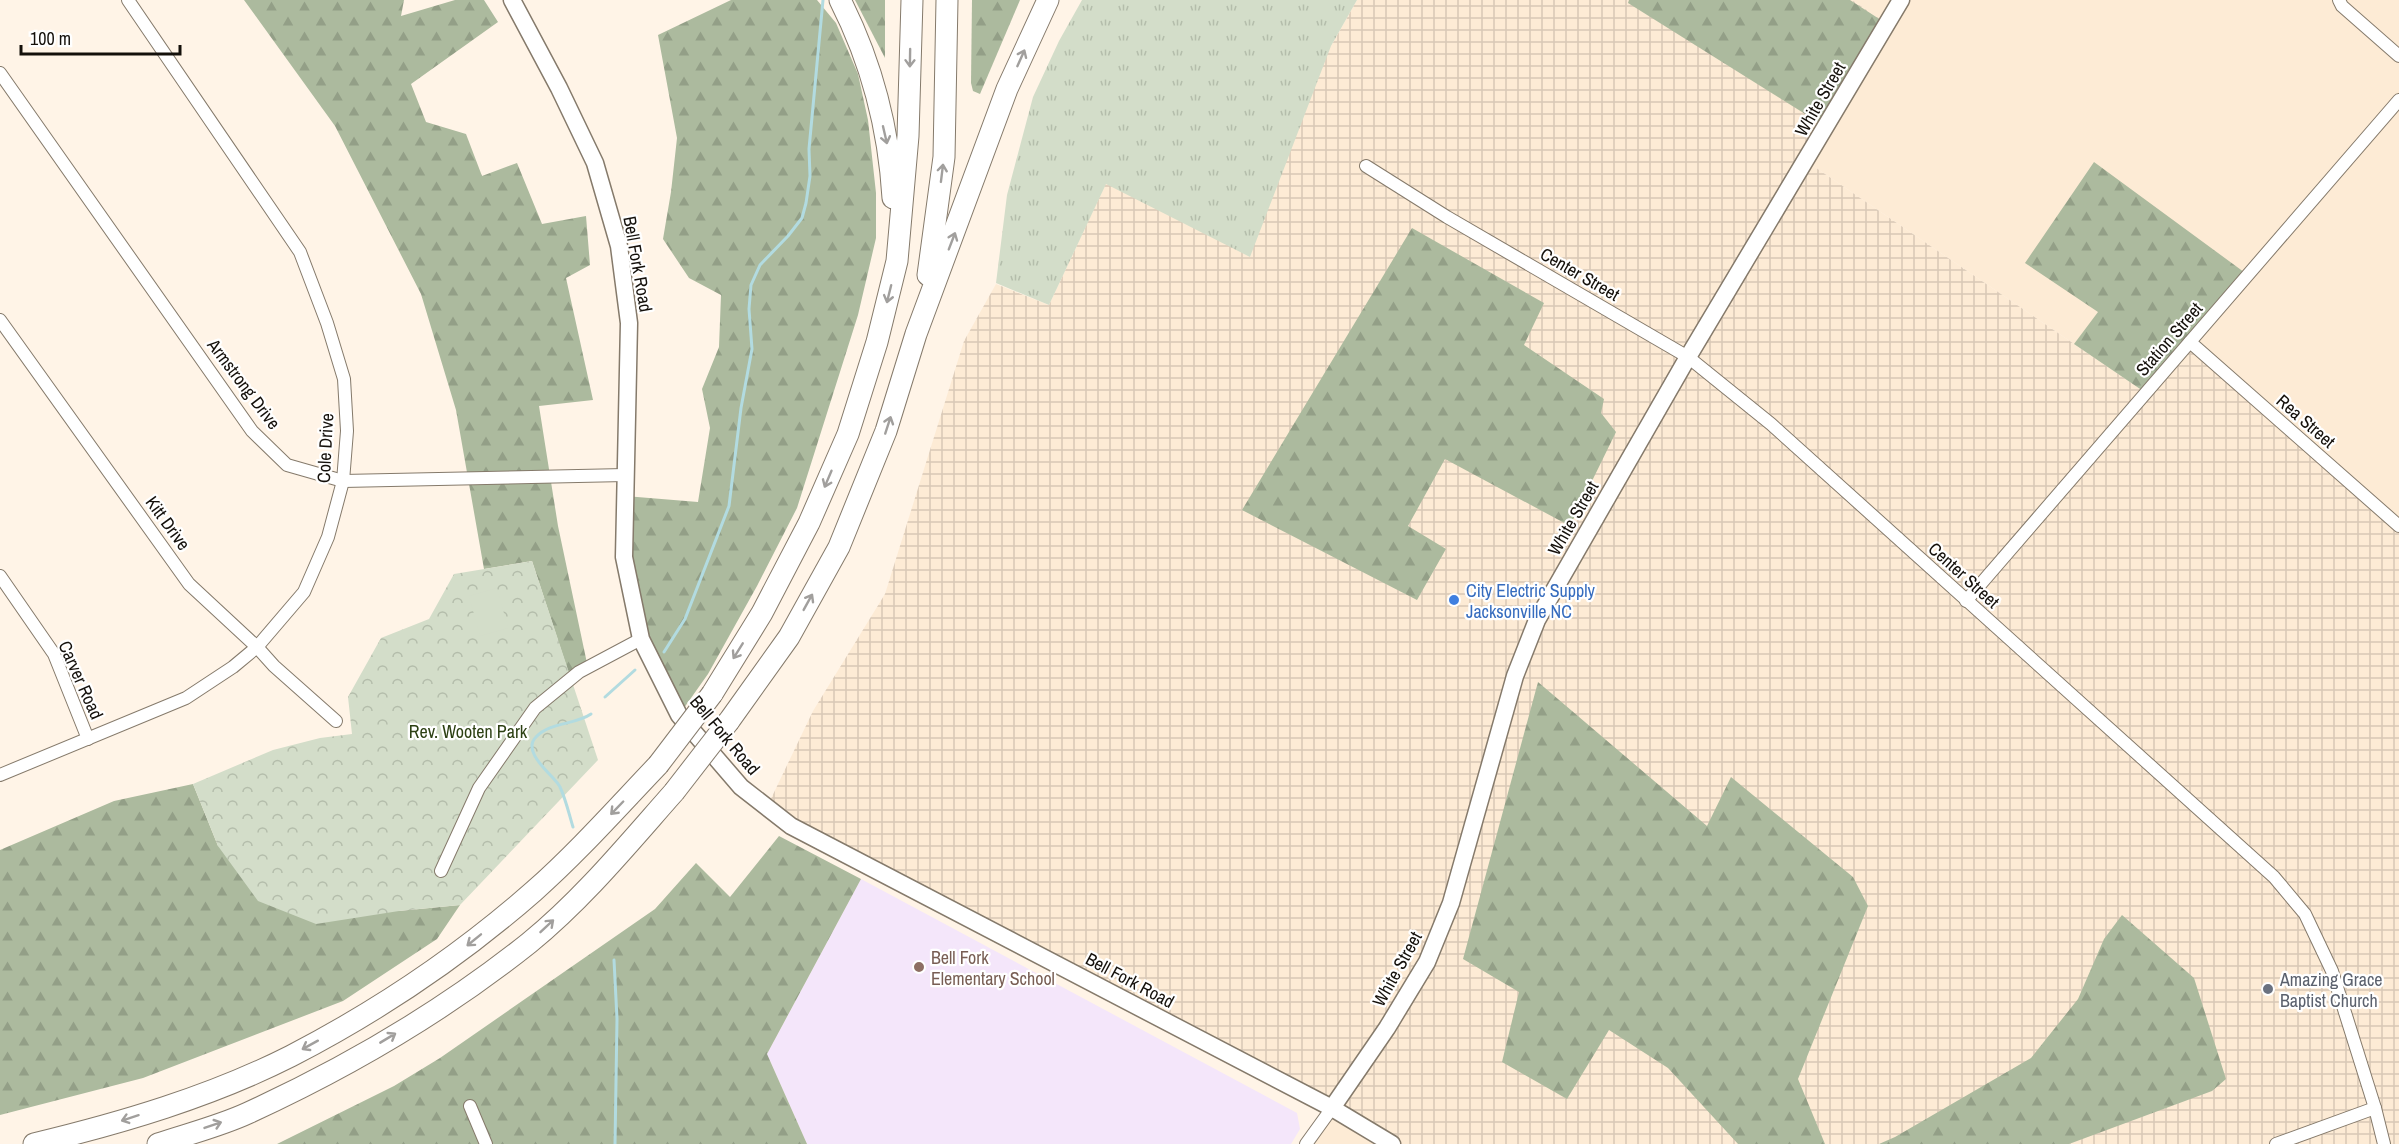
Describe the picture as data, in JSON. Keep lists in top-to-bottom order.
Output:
{
  "streets": {
    "main road": ["White Street", "Bell Fork Road"],
    "street": [
      "Center Street",
      "Station Street",
      "Armstrong Drive",
      "Rea Street",
      "Cole Drive",
      "Kitt Drive",
      "Carver Road"
    ]
  },
  "crossings": [
    ["White Street", "Bell Fork Road"],
    ["White Street", "Center Street"],
    ["Bell Fork Road", "Armstrong Drive"],
    ["Center Street", "Station Street"],
    ["Station Street", "Rea Street"],
    ["Armstrong Drive", "Cole Drive"],
    ["Cole Drive", "Kitt Drive"],
    ["Cole Drive", "Carver Road"]
  ],
  "parks": ["Rev. Wooten Park"],
  "places": ["City Electric Supply Jacksonville NC", "Bell Fork Elementary School", "Amazing Grace Baptist Church"],
  "scale_bar": "100 m"
}
